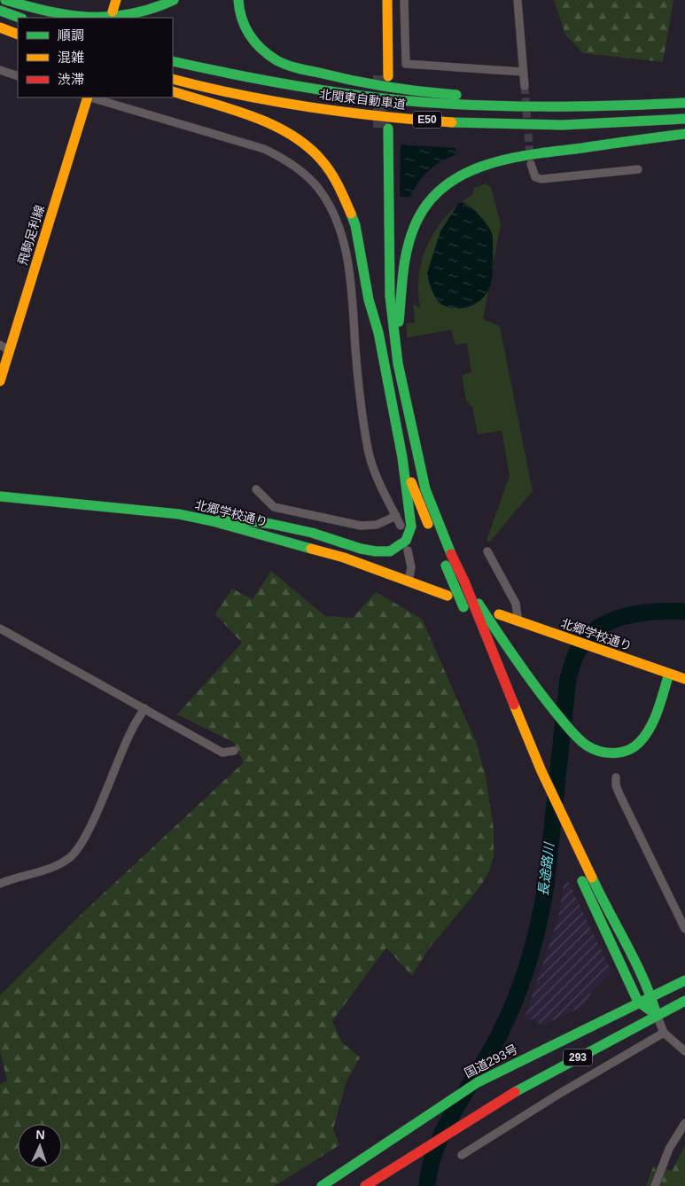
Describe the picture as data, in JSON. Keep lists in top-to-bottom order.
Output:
{
  "streets": {
    "main road": [
      "北関東自動車道",
      "E50",
      "飛駒足利線",
      "北郷学校通り",
      "293",
      "国道293号"
    ]
  },
  "water": ["長途路川"],
  "legend": ["順調", "混雑", "渋滞"],
  "north": "top"
}
